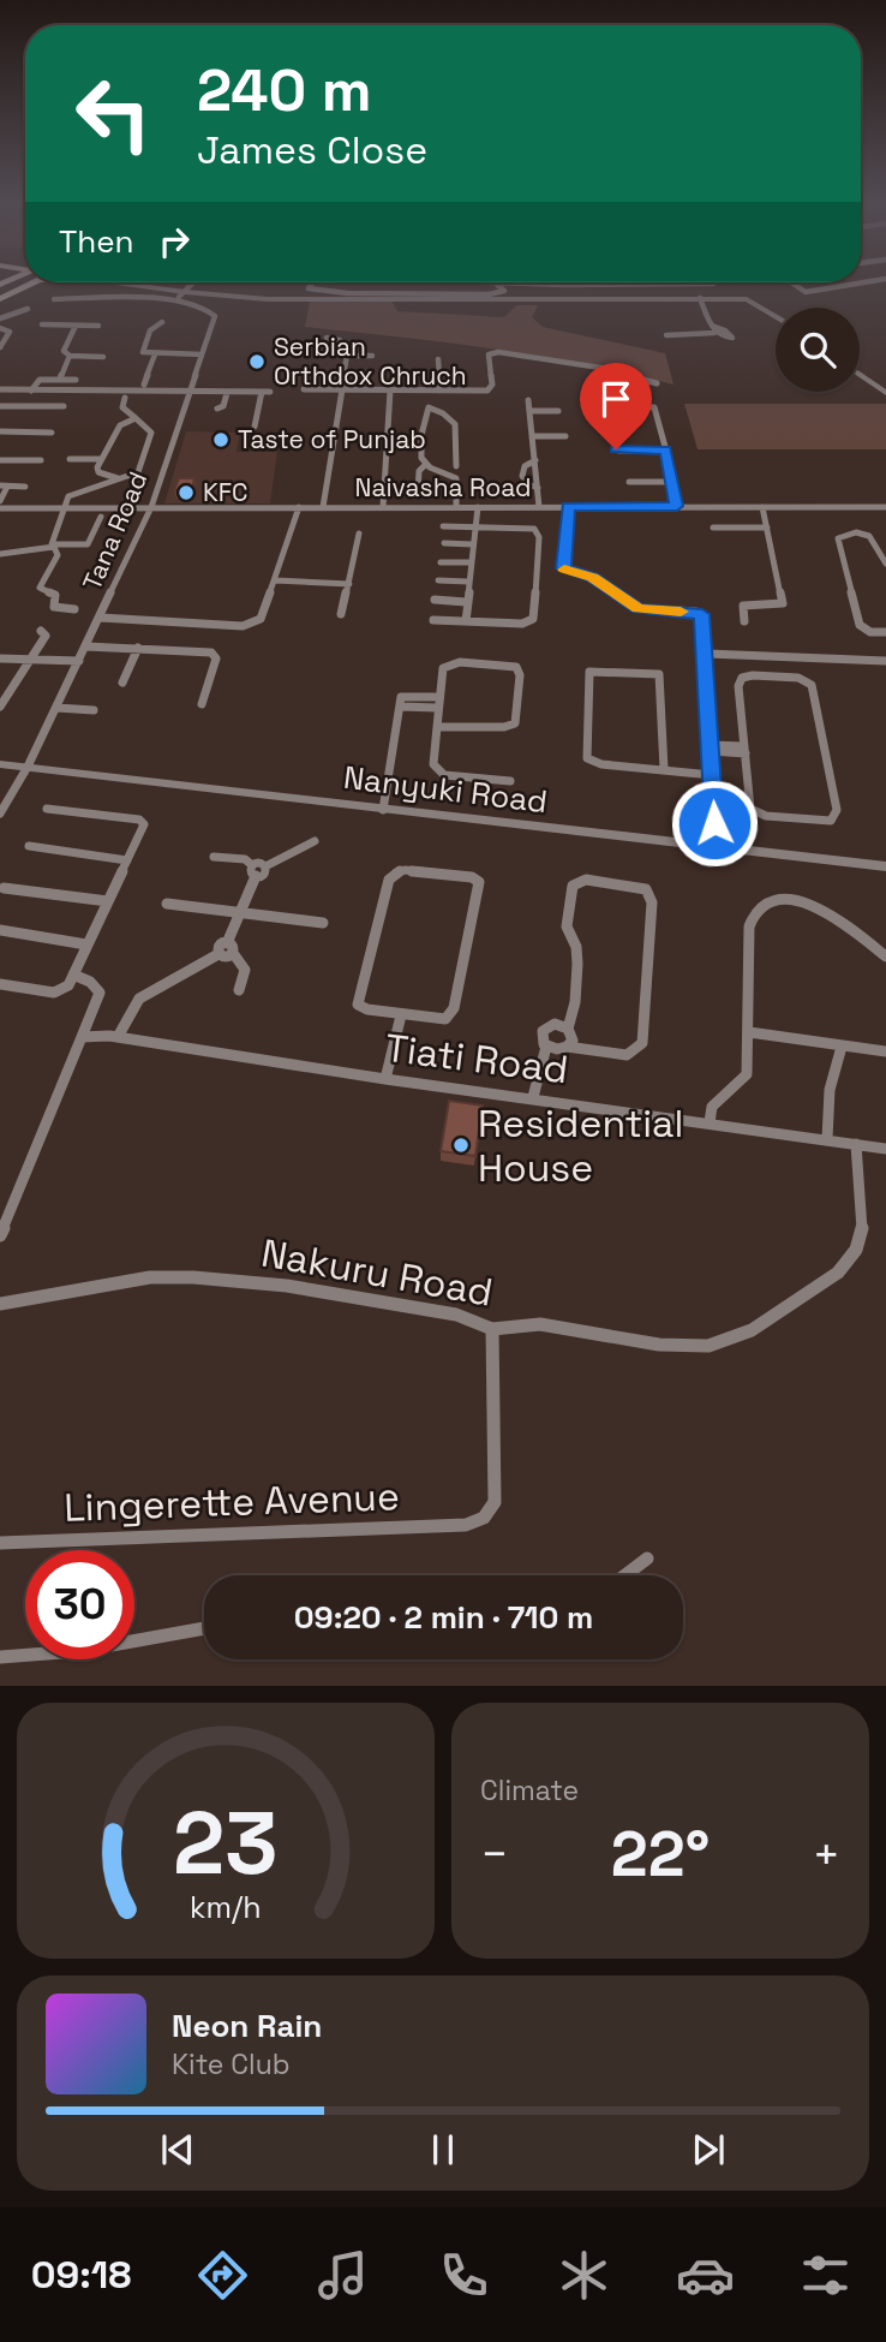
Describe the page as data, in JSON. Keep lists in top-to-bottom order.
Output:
{
  "streets": {
    "street": [
      "Naivasha Road",
      "Tana Road",
      "Nanyuki Road",
      "Tiati Road",
      "Nakuru Road",
      "Lingerette Avenue"
    ]
  },
  "crossings": [
    ["Naivasha Road", "Tana Road"],
    ["Tana Road", "Nanyuki Road"],
    ["Tiati Road", "Nakuru Road"],
    ["Nakuru Road", "Lingerette Avenue"]
  ],
  "places": [
    "Serbian Orthdox Chruch",
    "Taste of Punjab",
    "KFC",
    "Residential House"
  ],
  "page": {
    "turn": ["240 m", "James Close"],
    "then": "Then",
    "limit": "30",
    "trip": "09:20 · 2 min · 710 m",
    "tile": "Climate",
    "heat": ["−", "22°", "+"],
    "song": ["Neon Rain", "Kite Club"],
    "tabs": "09:18",
    "gauge": ["23", "km/h"]
  }
}
